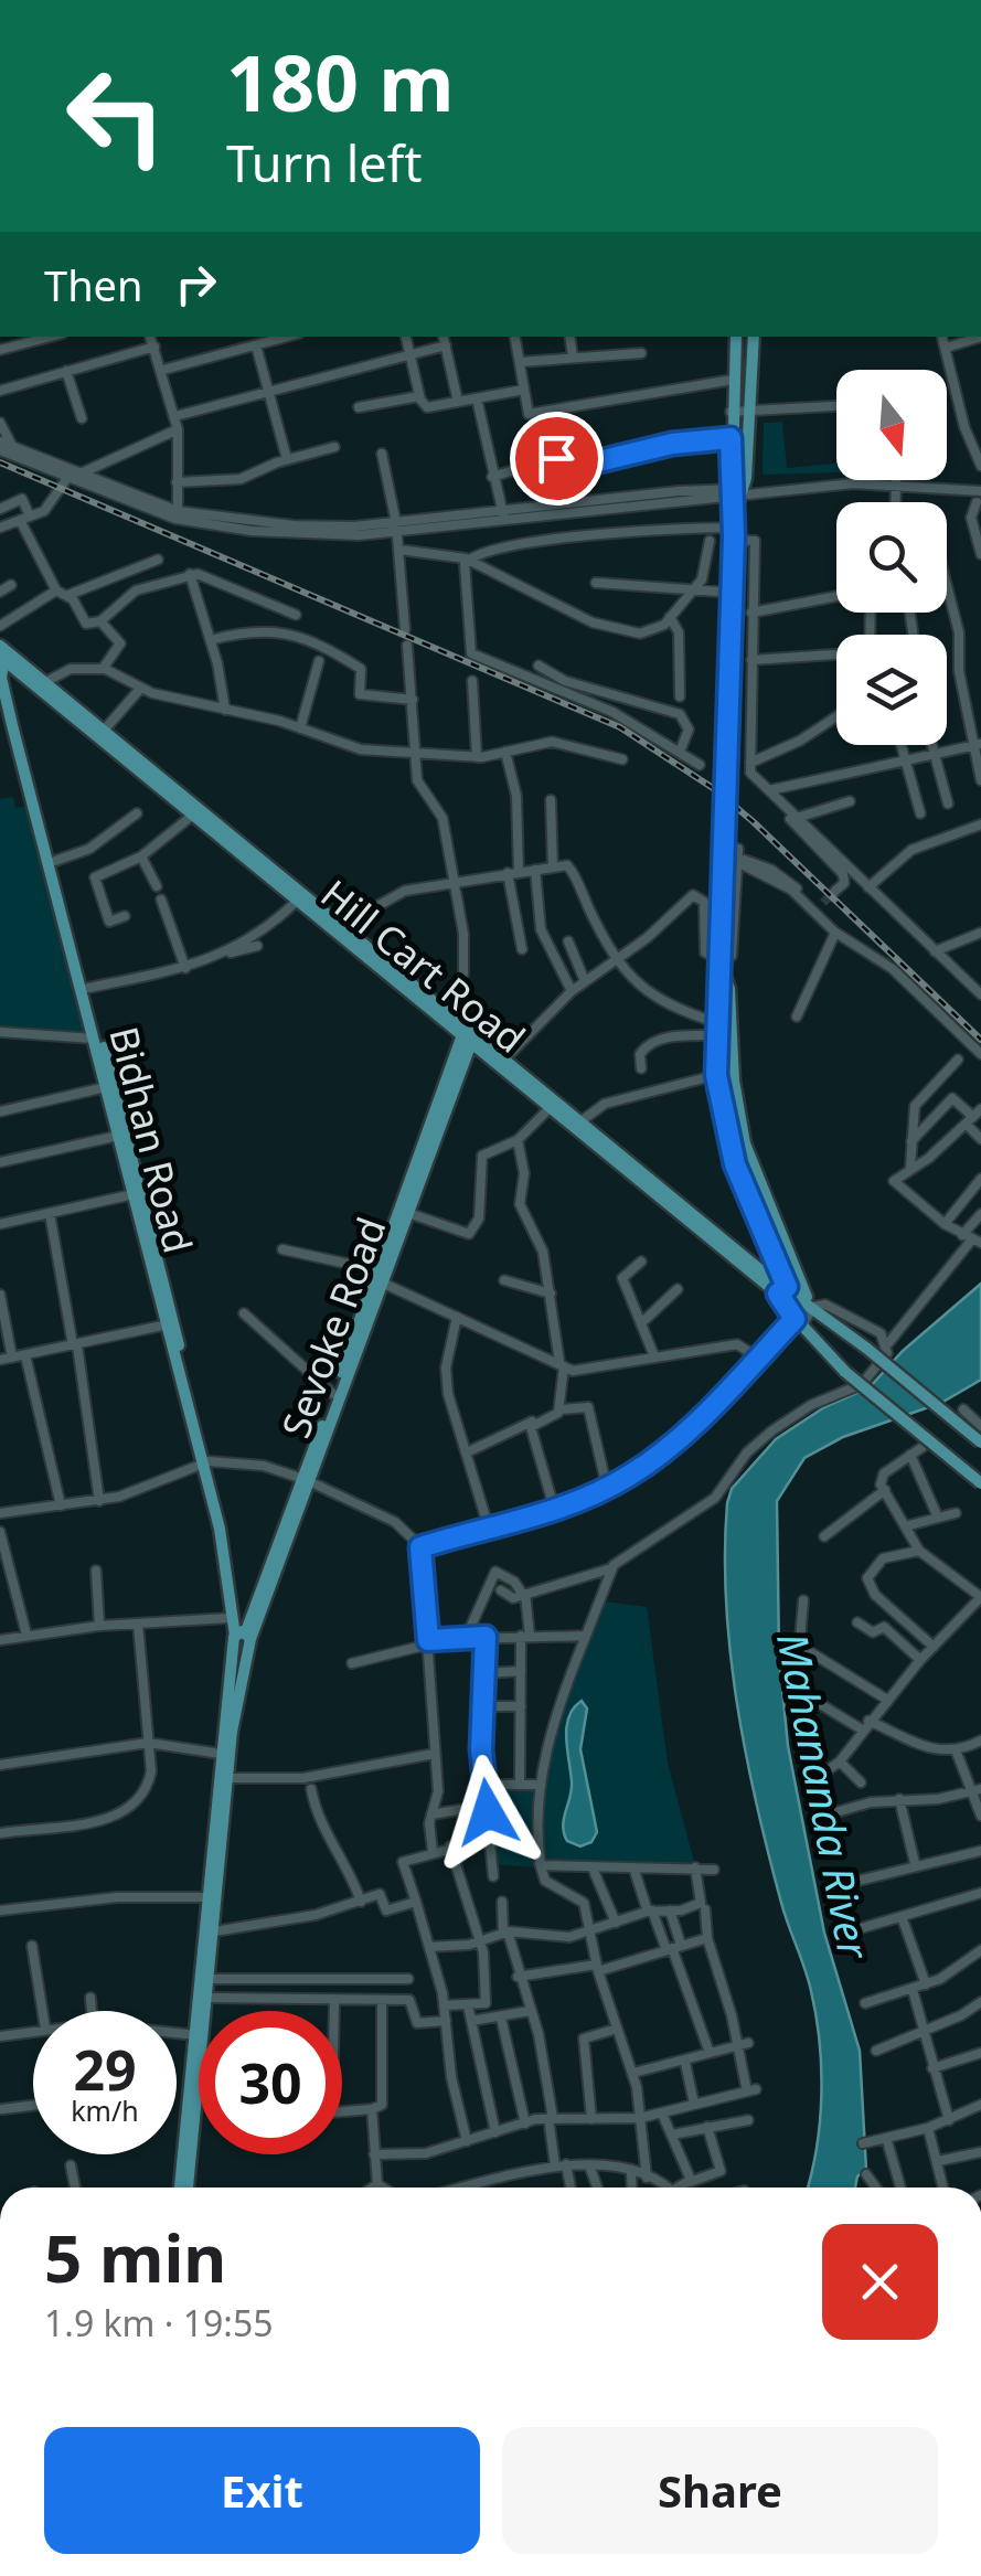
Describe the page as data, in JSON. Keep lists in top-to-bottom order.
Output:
{
  "streets": {
    "main road": ["Hill Cart Road", "Bidhan Road", "Sevoke Road"]
  },
  "crossings": [
    ["Hill Cart Road", "Bidhan Road"],
    ["Hill Cart Road", "Sevoke Road"],
    ["Bidhan Road", "Sevoke Road"]
  ],
  "water": ["Mahananda River"],
  "north": "bottom",
  "page": {
    "turn": ["180 m", "Turn left"],
    "then": "Then",
    "speed": "29 km/h",
    "limit": "30",
    "heading": ["5 min", "1.9 km · 19:55"],
    "buttons": ["Exit", "Share"]
  }
}
